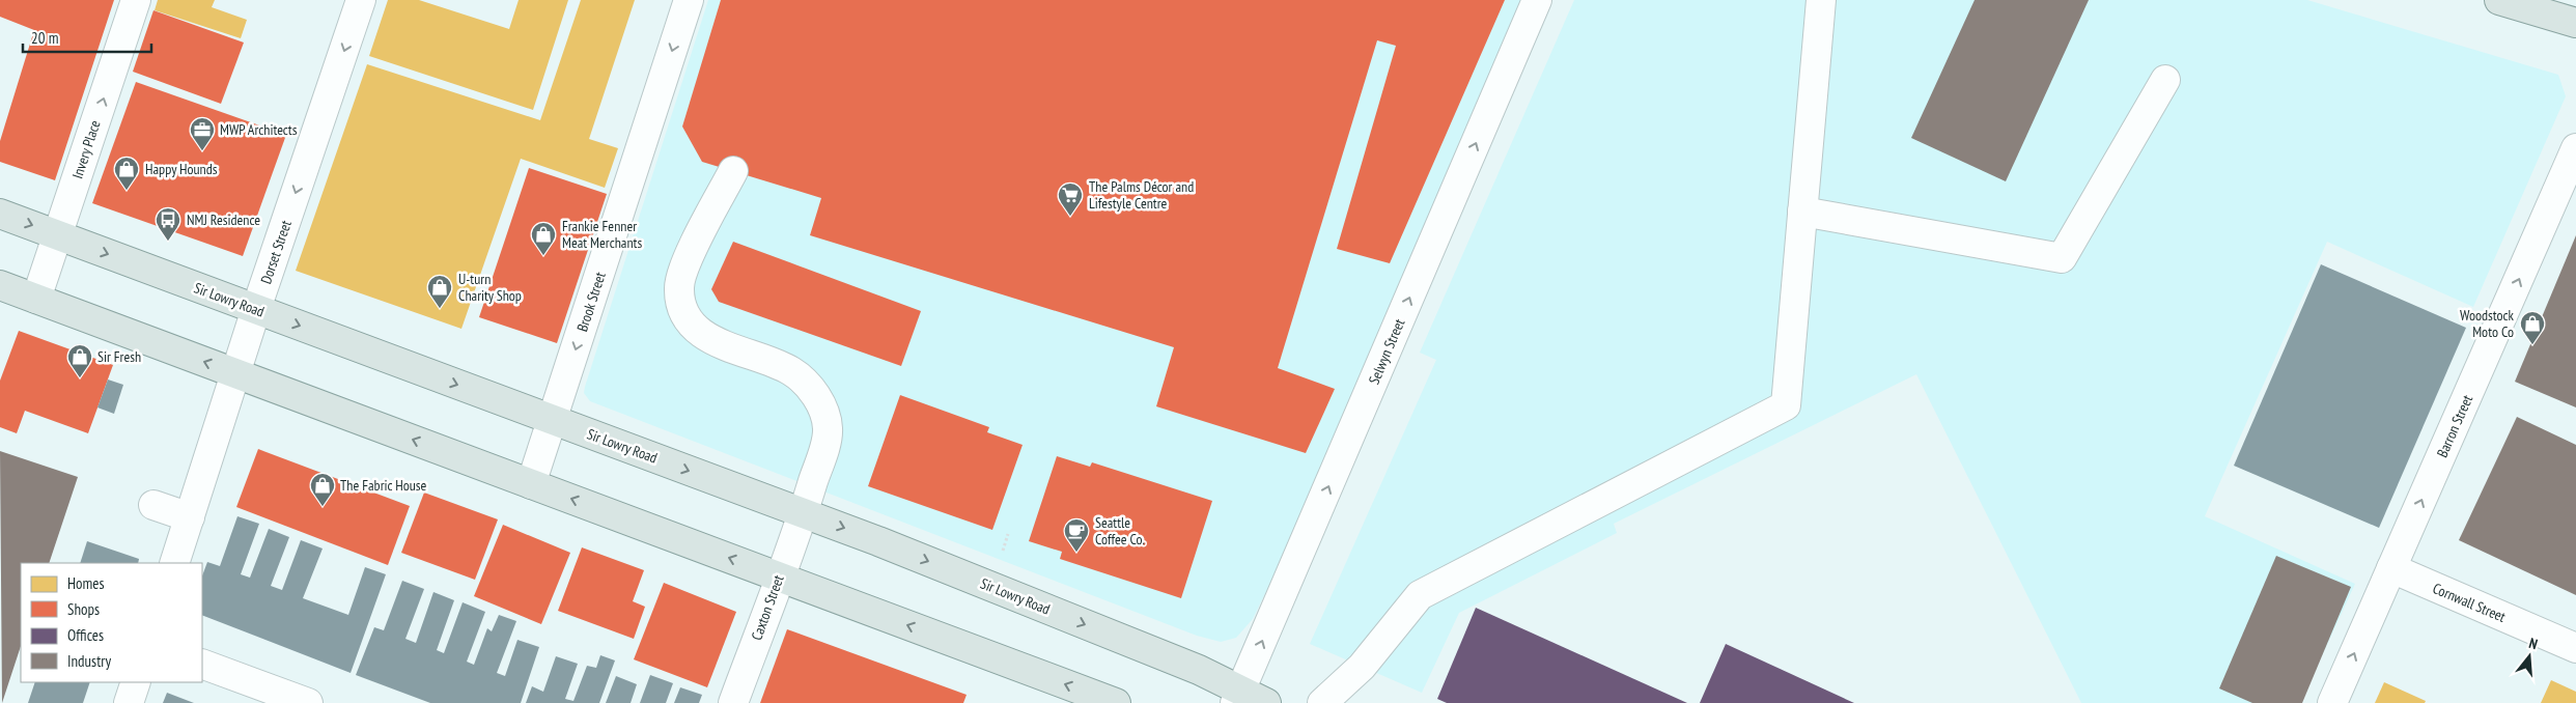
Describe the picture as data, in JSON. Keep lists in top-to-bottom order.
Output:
{
  "streets": {
    "main road": ["Sir Lowry Road"],
    "street": [
      "Invery Place",
      "Dorset Street",
      "Brook Street",
      "Selwyn Street",
      "Barron Street",
      "Cornwall Street",
      "Caxton Street"
    ]
  },
  "crossings": [
    ["Invery Place", "Sir Lowry Road"],
    ["Dorset Street", "Sir Lowry Road"],
    ["Sir Lowry Road", "Brook Street"],
    ["Sir Lowry Road", "Selwyn Street"],
    ["Sir Lowry Road", "Caxton Street"],
    ["Barron Street", "Cornwall Street"]
  ],
  "one_way": [
    "Invery Place",
    "Dorset Street",
    "Brook Street",
    "Selwyn Street",
    "Barron Street"
  ],
  "places": {
    "office": ["MWP Architects"],
    "shop": [
      "Happy Hounds",
      "Frankie Fenner Meat Merchants",
      "U-turn Charity Shop",
      "Woodstock Moto Co",
      "Sir Fresh",
      "The Fabric House"
    ],
    "supermarket": ["The Palms Décor and Lifestyle Centre"],
    "bus stop": ["NMJ Residence"],
    "cafe": ["Seattle Coffee Co."]
  },
  "legend": [
    "Homes",
    "Shops",
    "Offices",
    "Industry"
  ],
  "scale_bar": "20 m",
  "north": "top"
}
